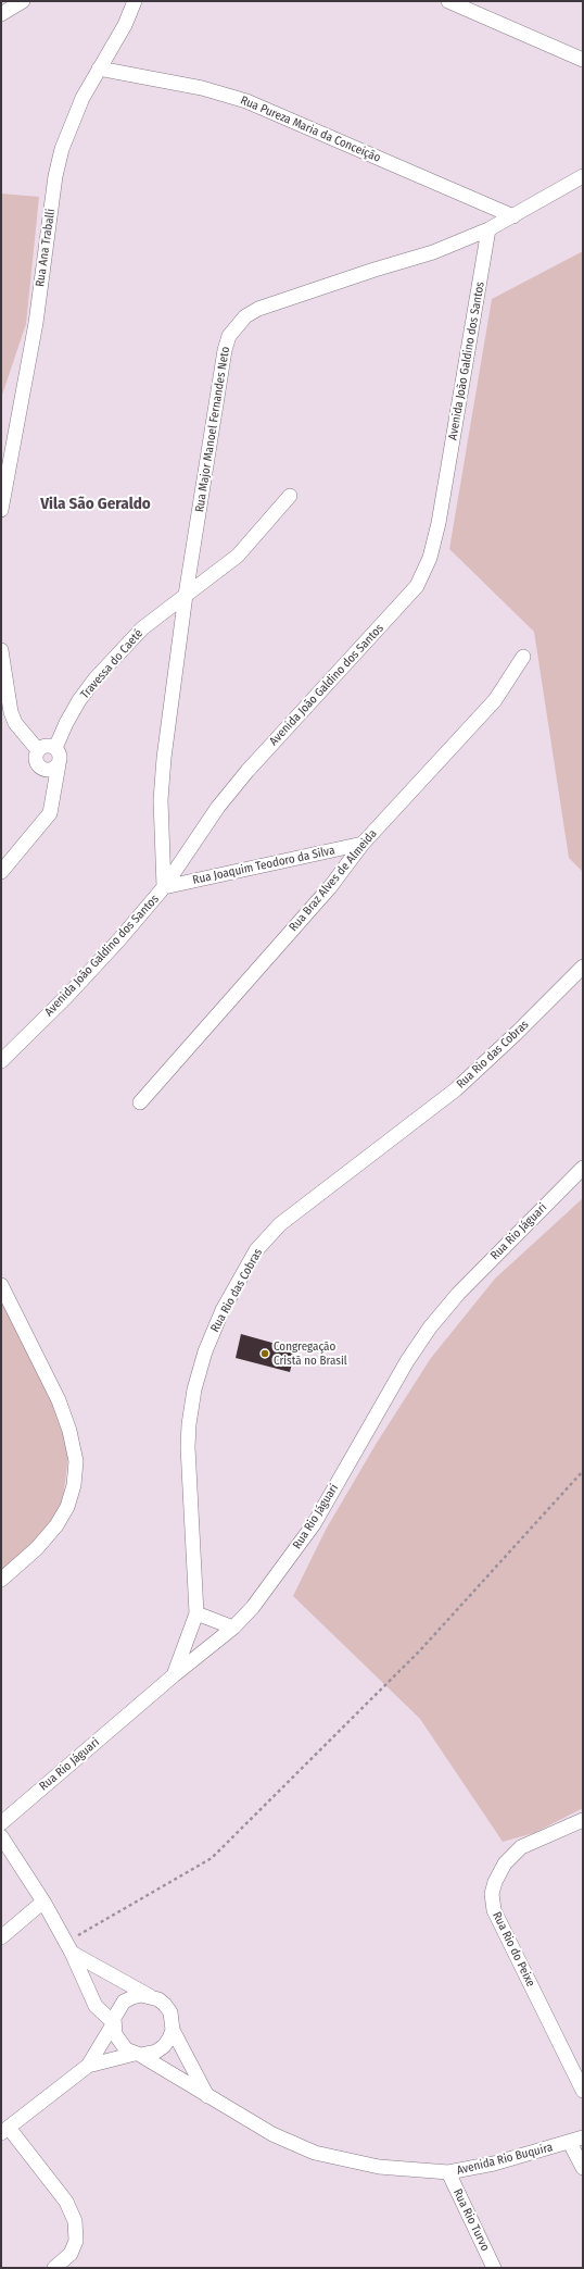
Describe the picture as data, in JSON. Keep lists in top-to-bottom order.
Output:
{
  "streets": {
    "street": [
      "Rua Pureza Maria da Conceição",
      "Rua Ana Traballi",
      "Avenida João Galdino dos Santos",
      "Rua Major Manoel Fernandes Neto",
      "Travessa do Caeté",
      "Rua Joaquim Teodoro da Silva",
      "Rua Braz Alves de Almeida",
      "Rua Rio das Cobras",
      "Rua Rio Jáguari",
      "Rua Rio do Peixe",
      "Avenida Rio Buquira",
      "Rua Rio Turvo"
    ]
  },
  "crossings": [
    ["Rua Pureza Maria da Conceição", "Rua Ana Traballi"],
    ["Rua Pureza Maria da Conceição", "Rua Major Manoel Fernandes Neto"],
    ["Avenida João Galdino dos Santos", "Rua Major Manoel Fernandes Neto"],
    ["Avenida João Galdino dos Santos", "Rua Joaquim Teodoro da Silva"],
    ["Rua Major Manoel Fernandes Neto", "Travessa do Caeté"],
    ["Rua Major Manoel Fernandes Neto", "Rua Joaquim Teodoro da Silva"],
    ["Rua Joaquim Teodoro da Silva", "Rua Braz Alves de Almeida"],
    ["Rua Rio das Cobras", "Rua Rio Jáguari"],
    ["Avenida Rio Buquira", "Rua Rio Turvo"]
  ],
  "districts": ["Vila São Geraldo"],
  "places": ["Congregação Cristã no Brasil"]
}
